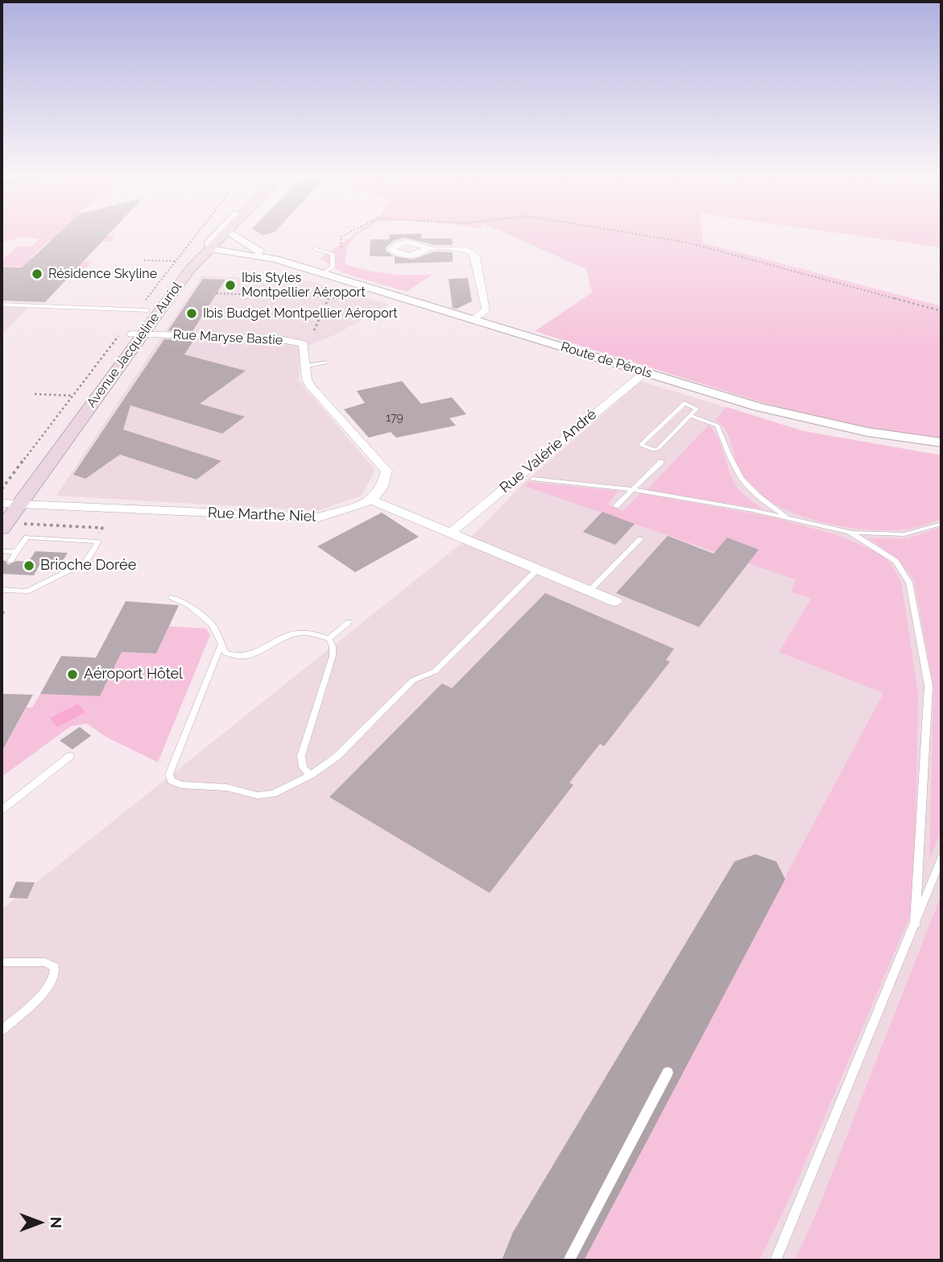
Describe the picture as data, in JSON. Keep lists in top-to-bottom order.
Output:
{
  "streets": {
    "main road": ["Avenue Jacqueline Auriol"],
    "street": [
      "Rue Maryse Bastie",
      "Route de Pérols",
      "Rue Valérie André",
      "Rue Marthe Niel"
    ]
  },
  "crossings": [
    ["Rue Maryse Bastie", "Avenue Jacqueline Auriol"],
    ["Rue Maryse Bastie", "Rue Marthe Niel"],
    ["Avenue Jacqueline Auriol", "Route de Pérols"],
    ["Avenue Jacqueline Auriol", "Rue Marthe Niel"],
    ["Route de Pérols", "Rue Valérie André"]
  ],
  "places": [
    "Résidence Skyline",
    "Ibis Styles Montpellier Aéroport",
    "Ibis Budget Montpellier Aéroport",
    "Brioche Dorée",
    "Aéroport Hôtel"
  ],
  "house_numbers": ["179"],
  "north": "right"
}
